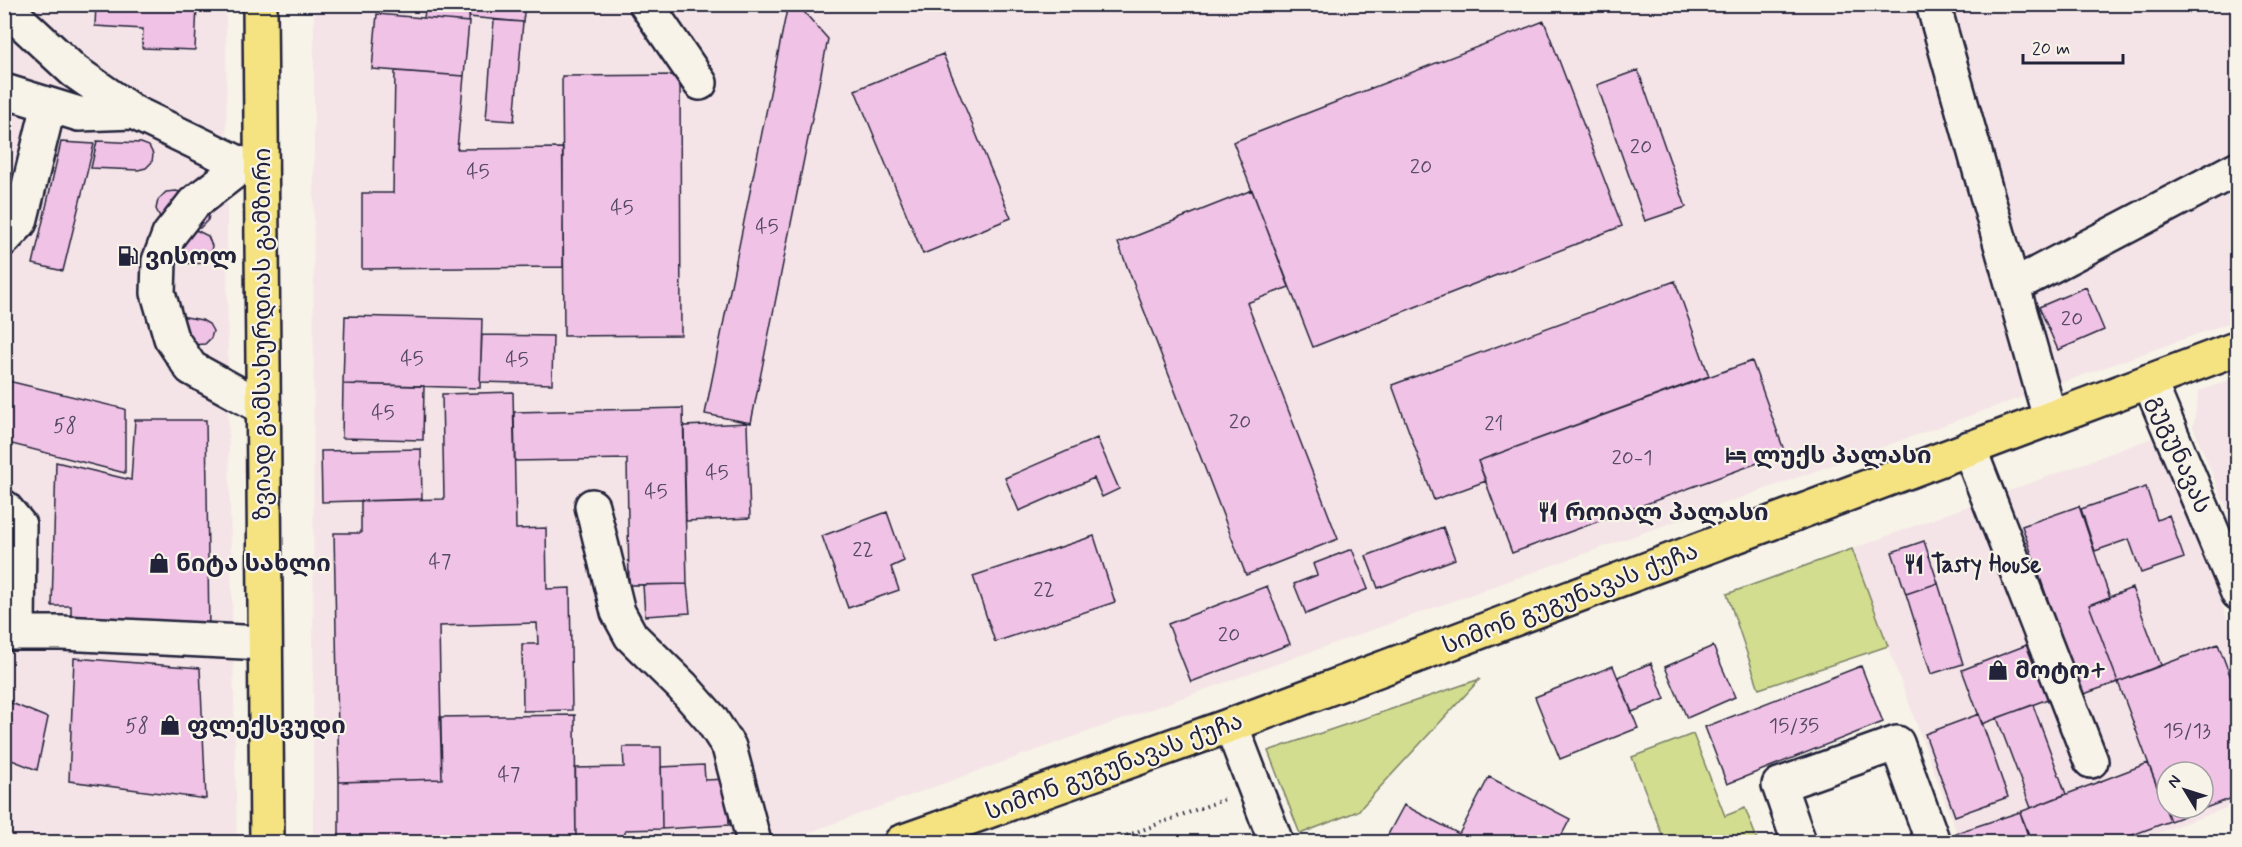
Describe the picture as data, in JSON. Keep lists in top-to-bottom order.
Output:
{
  "streets": {
    "main road": ["ზვიად გამსახურდიას გამზირი", "სიმონ გუგუნავას ქუჩა"],
    "street": ["გუგუნავას"]
  },
  "crossings": [
    ["გუგუნავას", "სიმონ გუგუნავას ქუჩა"]
  ],
  "places": {
    "fuel station": ["ვისოლ"],
    "hotel": ["ლუქს პალასი"],
    "restaurant": ["როიალ პალასი", "Tasty House"],
    "shop": ["ნიტა სახლი", "მოტო+", "ფლექსვუდი"]
  },
  "house_numbers": [
    "20",
    "20",
    "45",
    "45",
    "45",
    "20",
    "45",
    "45",
    "45",
    "20",
    "21",
    "58",
    "20-1",
    "45",
    "45",
    "22",
    "47",
    "22",
    "20",
    "58",
    "15/35",
    "15/13",
    "47"
  ],
  "scale_bar": "20 m",
  "north": "top left"
}
